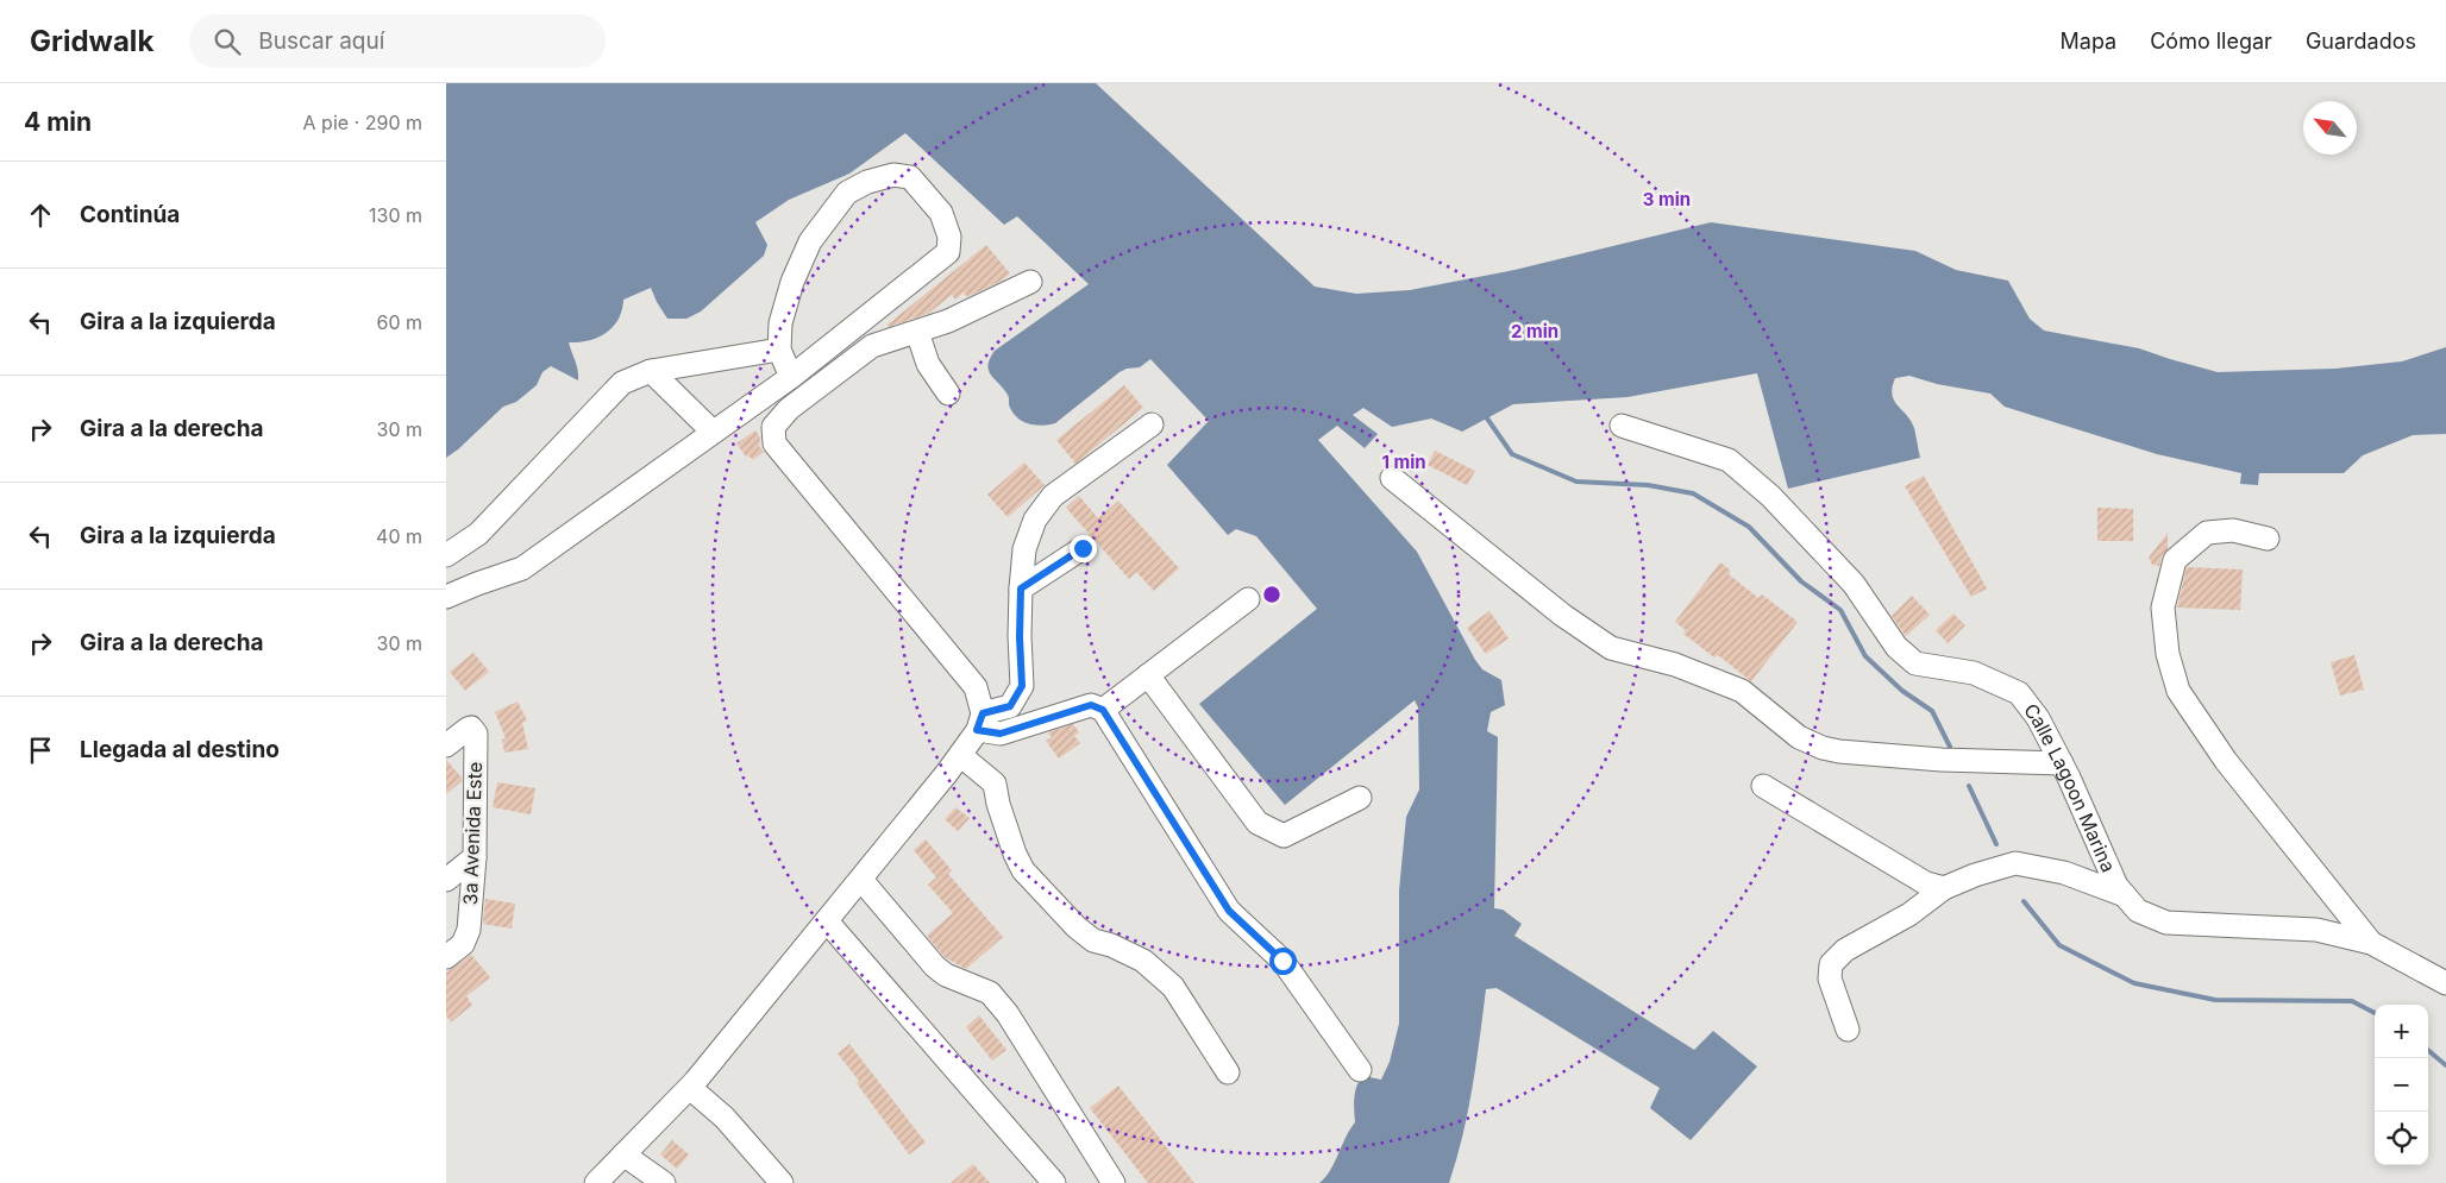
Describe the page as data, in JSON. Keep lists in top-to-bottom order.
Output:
{
  "streets": {
    "street": ["Calle Lagoon Marina", "3a Avenida Este"]
  },
  "north": "top left",
  "page": {
    "header": "Gridwalk",
    "search": "Buscar aquí",
    "nav": ["Mapa", "Cómo llegar", "Guardados"],
    "heading": ["4 min", "A pie · 290 m"],
    "list": [
      ["Continúa", "130 m"],
      ["Gira a la izquierda", "60 m"],
      ["Gira a la derecha", "30 m"],
      ["Gira a la izquierda", "40 m"],
      ["Gira a la derecha", "30 m"],
      "Llegada al destino"
    ],
    "map_buttons": ["+", "−"]
  },
  "rings": ["3 min", "2 min", "1 min"]
}
